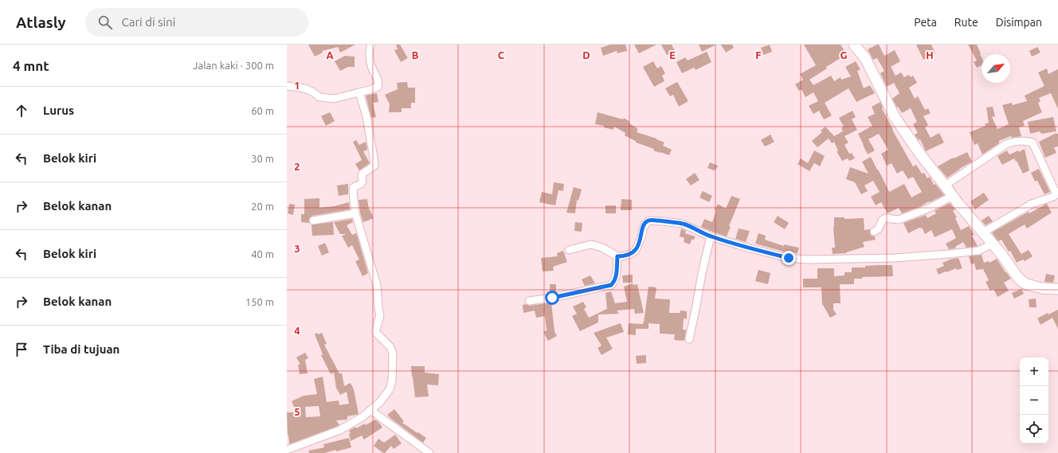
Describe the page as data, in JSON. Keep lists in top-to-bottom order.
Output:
{
  "north": "top right",
  "page": {
    "header": "Atlasly",
    "search": "Cari di sini",
    "nav": ["Peta", "Rute", "Disimpan"],
    "heading": ["4 mnt", "Jalan kaki · 300 m"],
    "list": [
      ["Lurus", "60 m"],
      ["Belok kiri", "30 m"],
      ["Belok kanan", "20 m"],
      ["Belok kiri", "40 m"],
      ["Belok kanan", "150 m"],
      "Tiba di tujuan"
    ],
    "map_buttons": ["+", "−"]
  },
  "grid": {
    "columns": [
      "A",
      "B",
      "C",
      "D",
      "E",
      "F",
      "G",
      "H"
    ],
    "rows": [
      "1",
      "2",
      "3",
      "4",
      "5"
    ]
  }
}
